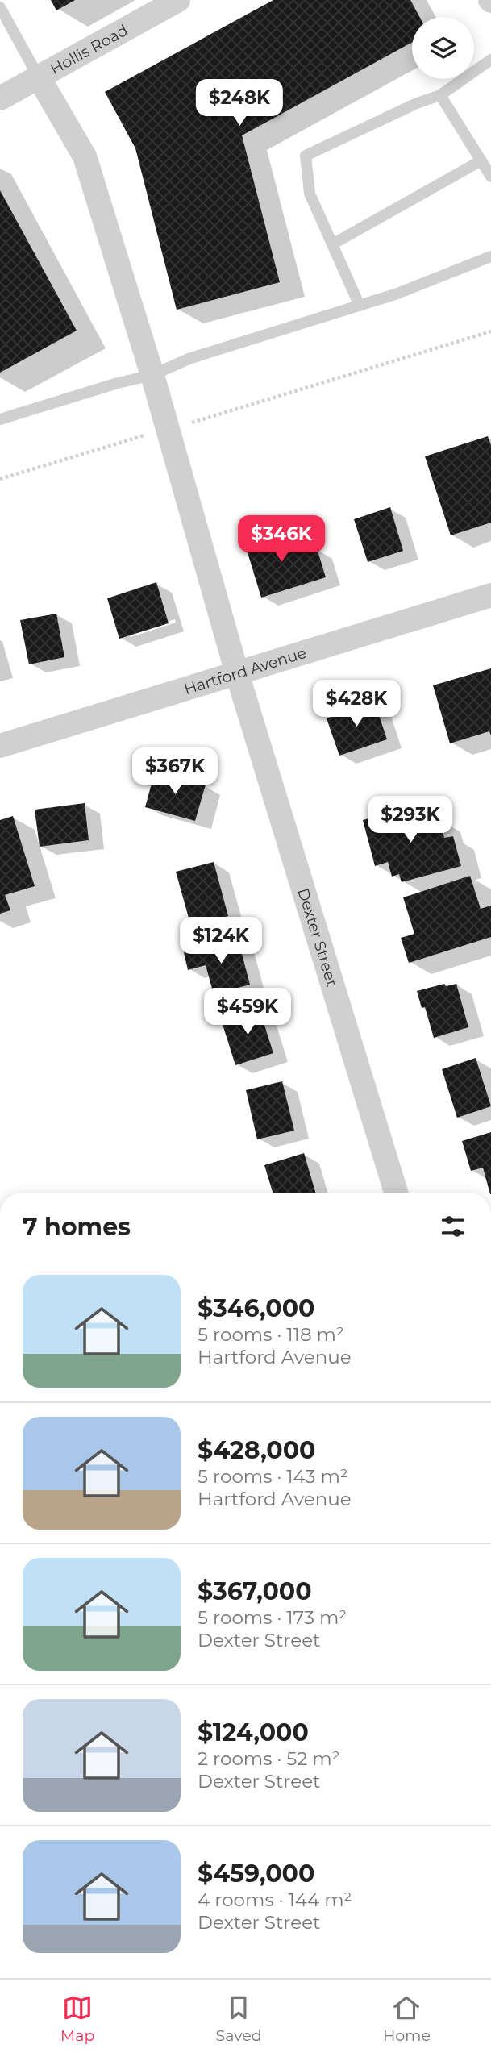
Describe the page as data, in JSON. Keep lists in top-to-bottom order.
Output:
{
  "streets": {
    "street": ["Hollis Road", "Hartford Avenue", "Dexter Street"]
  },
  "crossings": [
    ["Hollis Road", "Dexter Street"],
    ["Hartford Avenue", "Dexter Street"]
  ],
  "page": {
    "price": [
      "$248K",
      "$346K",
      "$428K",
      "$367K",
      "$293K",
      "$124K",
      "$459K"
    ],
    "heading": "7 homes",
    "list": [
      {
        "name": "$346,000",
        "note": "5 rooms · 118 m² · Hartford Avenue"
      },
      {
        "name": "$428,000",
        "note": "5 rooms · 143 m² · Hartford Avenue"
      },
      {
        "name": "$367,000",
        "note": "5 rooms · 173 m² · Dexter Street"
      },
      {
        "name": "$124,000",
        "note": "2 rooms · 52 m² · Dexter Street"
      },
      {
        "name": "$459,000",
        "note": "4 rooms · 144 m² · Dexter Street"
      }
    ],
    "tabs": ["Map", "Saved", "Home"]
  }
}
